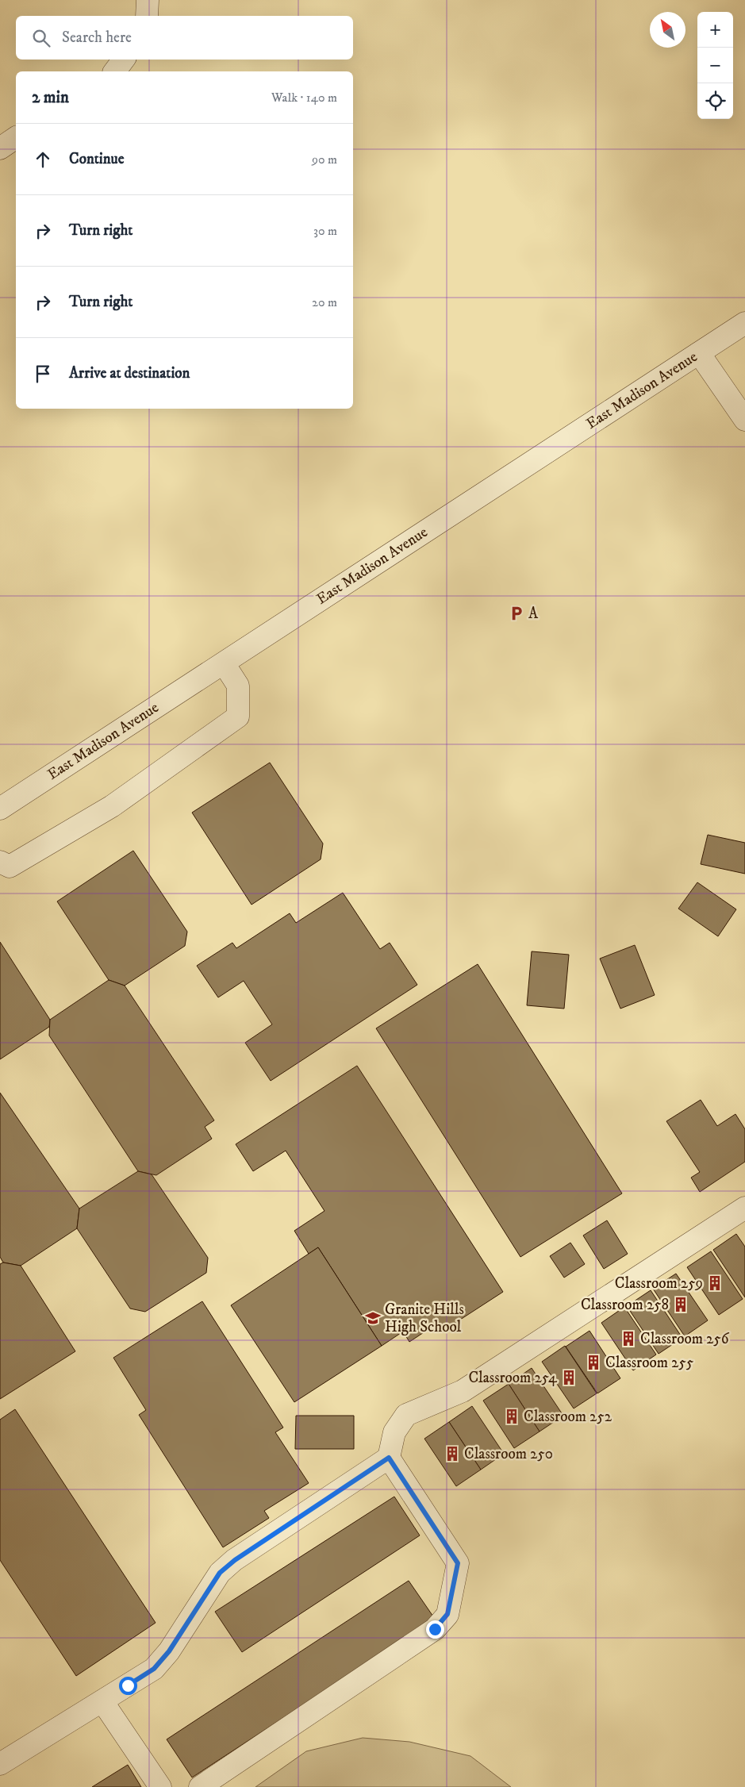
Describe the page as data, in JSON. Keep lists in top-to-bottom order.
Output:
{
  "streets": {
    "street": ["East Madison Avenue"]
  },
  "places": {
    "parking": ["A"],
    "building": [
      "Classroom 259",
      "Classroom 258",
      "Classroom 256",
      "Classroom 255",
      "Classroom 254",
      "Classroom 252",
      "Classroom 250"
    ],
    "school or university": ["Granite Hills High School"]
  },
  "north": "top left",
  "page": {
    "map_buttons": ["+", "−"],
    "search": "Search here",
    "heading": ["2 min", "Walk · 140 m"],
    "list": [
      ["Continue", "90 m"],
      ["Turn right", "30 m"],
      ["Turn right", "20 m"],
      "Arrive at destination"
    ]
  }
}
